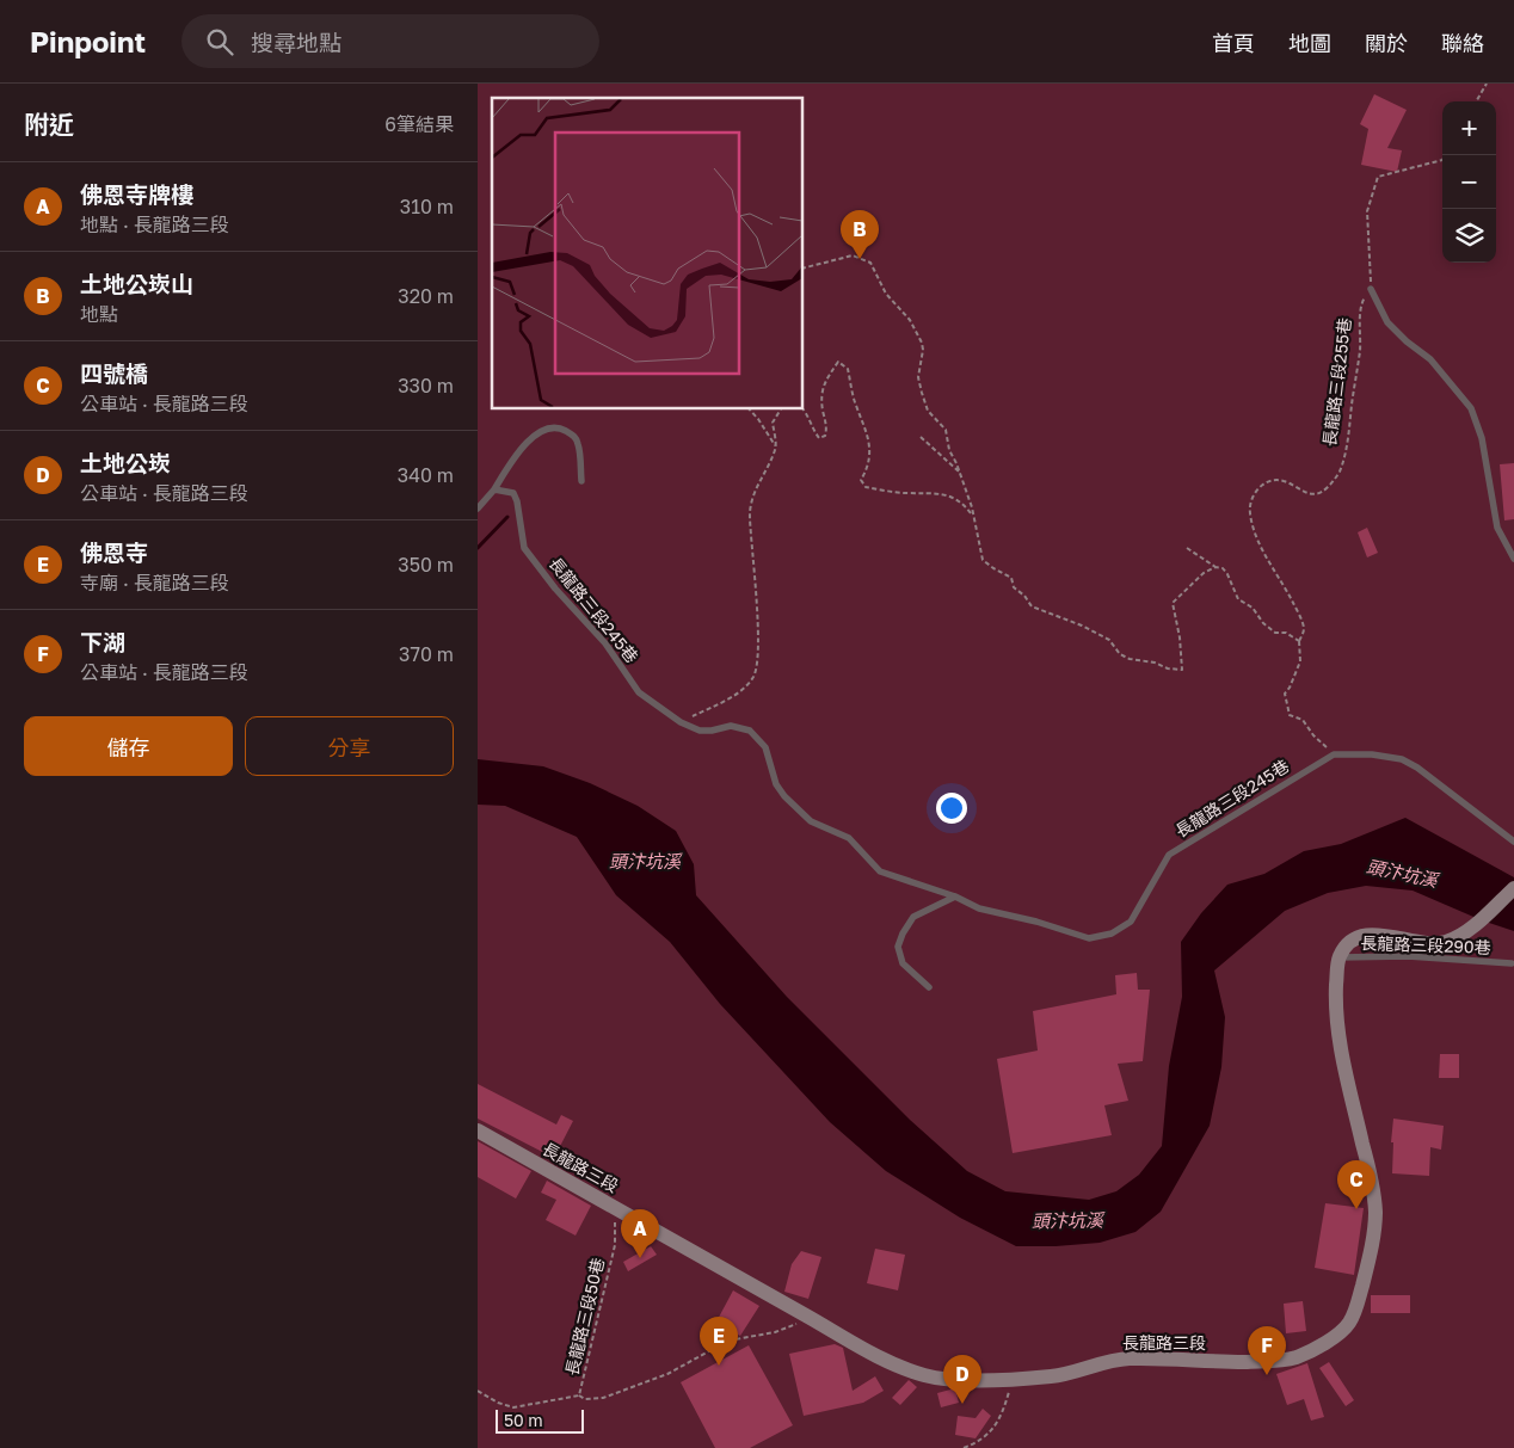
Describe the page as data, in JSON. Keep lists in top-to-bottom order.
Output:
{
  "streets": {
    "main road": ["長龍路三段"],
    "lane": ["長龍路三段245巷", "長龍路三段290巷"],
    "path": ["長龍路三段255巷", "長龍路三段50巷"]
  },
  "crossings": [
    ["長龍路三段290巷", "長龍路三段"],
    ["長龍路三段", "長龍路三段50巷"]
  ],
  "water": ["頭汴坑溪"],
  "scale_bar": "50 m",
  "page": {
    "header": "Pinpoint",
    "search": "搜尋地點",
    "nav": [
      "首頁",
      "地圖",
      "關於",
      "聯絡"
    ],
    "heading": ["附近", "6筆結果"],
    "map_buttons": ["+", "−"],
    "list": [
      {
        "mark": "A",
        "name": "佛恩寺牌樓",
        "note": "地點 · 長龍路三段",
        "value": "310 m"
      },
      {
        "mark": "B",
        "name": "土地公崁山",
        "note": "地點",
        "value": "320 m"
      },
      {
        "mark": "C",
        "name": "四號橋",
        "note": "公車站 · 長龍路三段",
        "value": "330 m"
      },
      {
        "mark": "D",
        "name": "土地公崁",
        "note": "公車站 · 長龍路三段",
        "value": "340 m"
      },
      {
        "mark": "E",
        "name": "佛恩寺",
        "note": "寺廟 · 長龍路三段",
        "value": "350 m"
      },
      {
        "mark": "F",
        "name": "下湖",
        "note": "公車站 · 長龍路三段",
        "value": "370 m"
      }
    ],
    "pins": [
      "B",
      "C",
      "A",
      "E",
      "F",
      "D"
    ],
    "buttons": ["儲存", "分享"],
    "scale": "50 m"
  }
}
